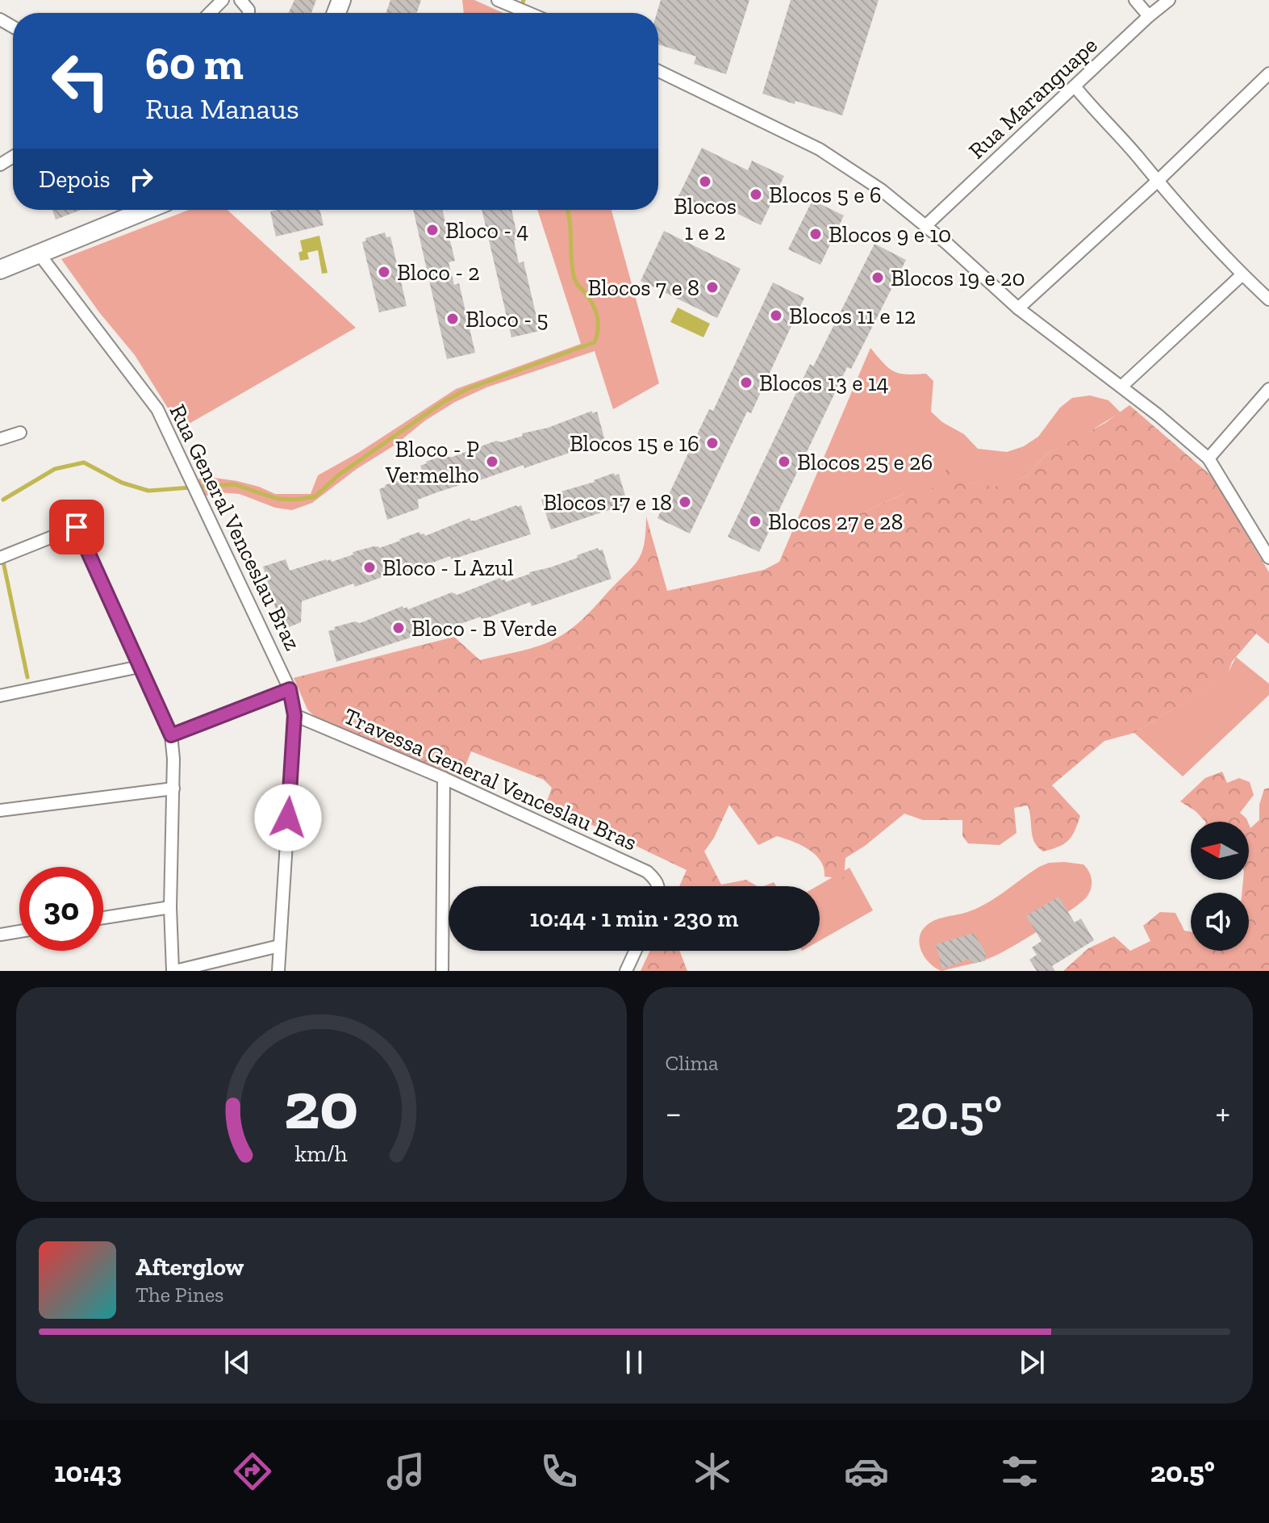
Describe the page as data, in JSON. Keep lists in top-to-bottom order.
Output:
{
  "streets": {
    "street": ["Rua Maranguape", "Rua General Venceslau Braz", "Travessa General Venceslau Bras"]
  },
  "crossings": [
    ["Rua General Venceslau Braz", "Travessa General Venceslau Bras"]
  ],
  "places": [
    "Blocos 1 e 2",
    "Blocos 5 e 6",
    "Bloco - 4",
    "Blocos 9 e 10",
    "Bloco - 2",
    "Blocos 19 e 20",
    "Blocos 7 e 8",
    "Blocos 11 e 12",
    "Bloco - 5",
    "Blocos 13 e 14",
    "Blocos 15 e 16",
    "Bloco - P Vermelho",
    "Blocos 25 e 26",
    "Blocos 17 e 18",
    "Blocos 27 e 28",
    "Bloco - L Azul",
    "Bloco - B Verde"
  ],
  "north": "left",
  "page": {
    "turn": ["60 m", "Rua Manaus"],
    "then": "Depois",
    "limit": "30",
    "trip": "10:44 · 1 min · 230 m",
    "tile": "Clima",
    "heat": ["−", "20.5°", "+"],
    "song": ["Afterglow", "The Pines"],
    "tabs": ["10:43", "20.5°"],
    "gauge": ["20", "km/h"]
  }
}
